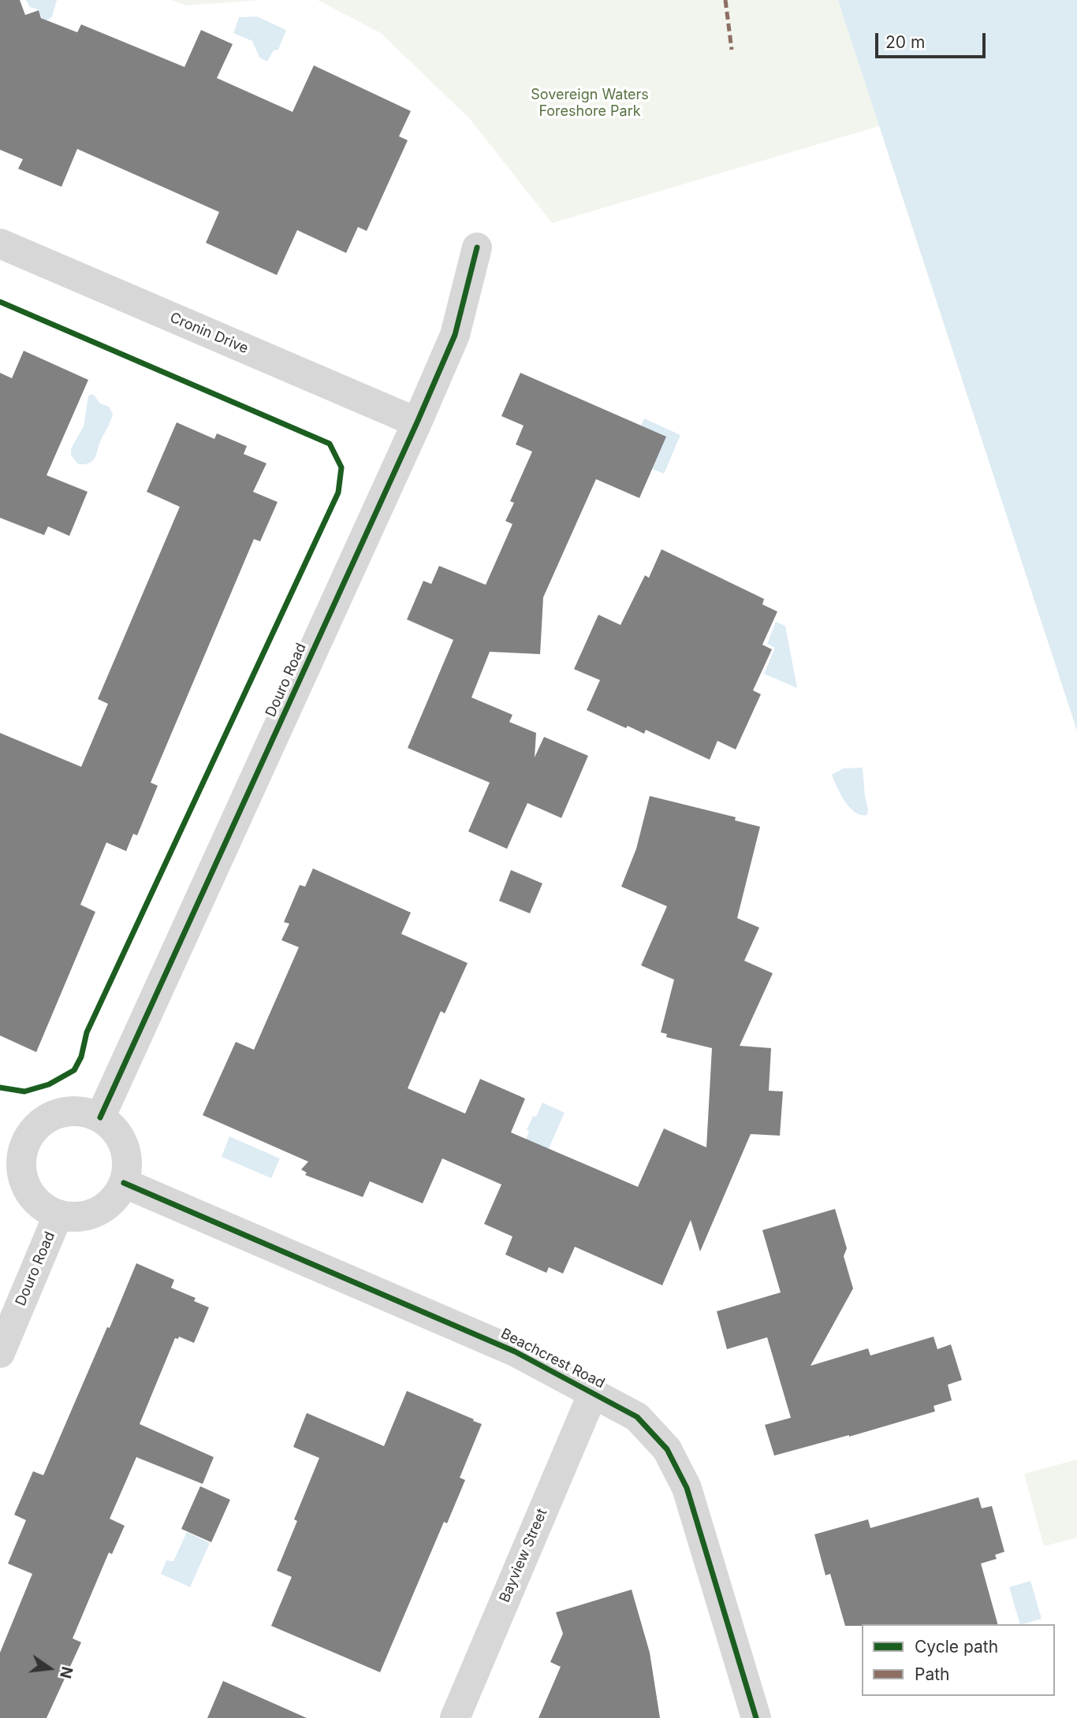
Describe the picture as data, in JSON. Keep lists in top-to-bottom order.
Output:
{
  "streets": {
    "street": [
      "Cronin Drive",
      "Douro Road",
      "Beachcrest Road",
      "Bayview Street"
    ]
  },
  "crossings": [
    ["Cronin Drive", "Douro Road"],
    ["Douro Road", "Beachcrest Road"],
    ["Beachcrest Road", "Bayview Street"]
  ],
  "parks": ["Sovereign Waters Foreshore Park"],
  "legend": ["Cycle path", "Path"],
  "scale_bar": "20 m",
  "north": "right"
}
